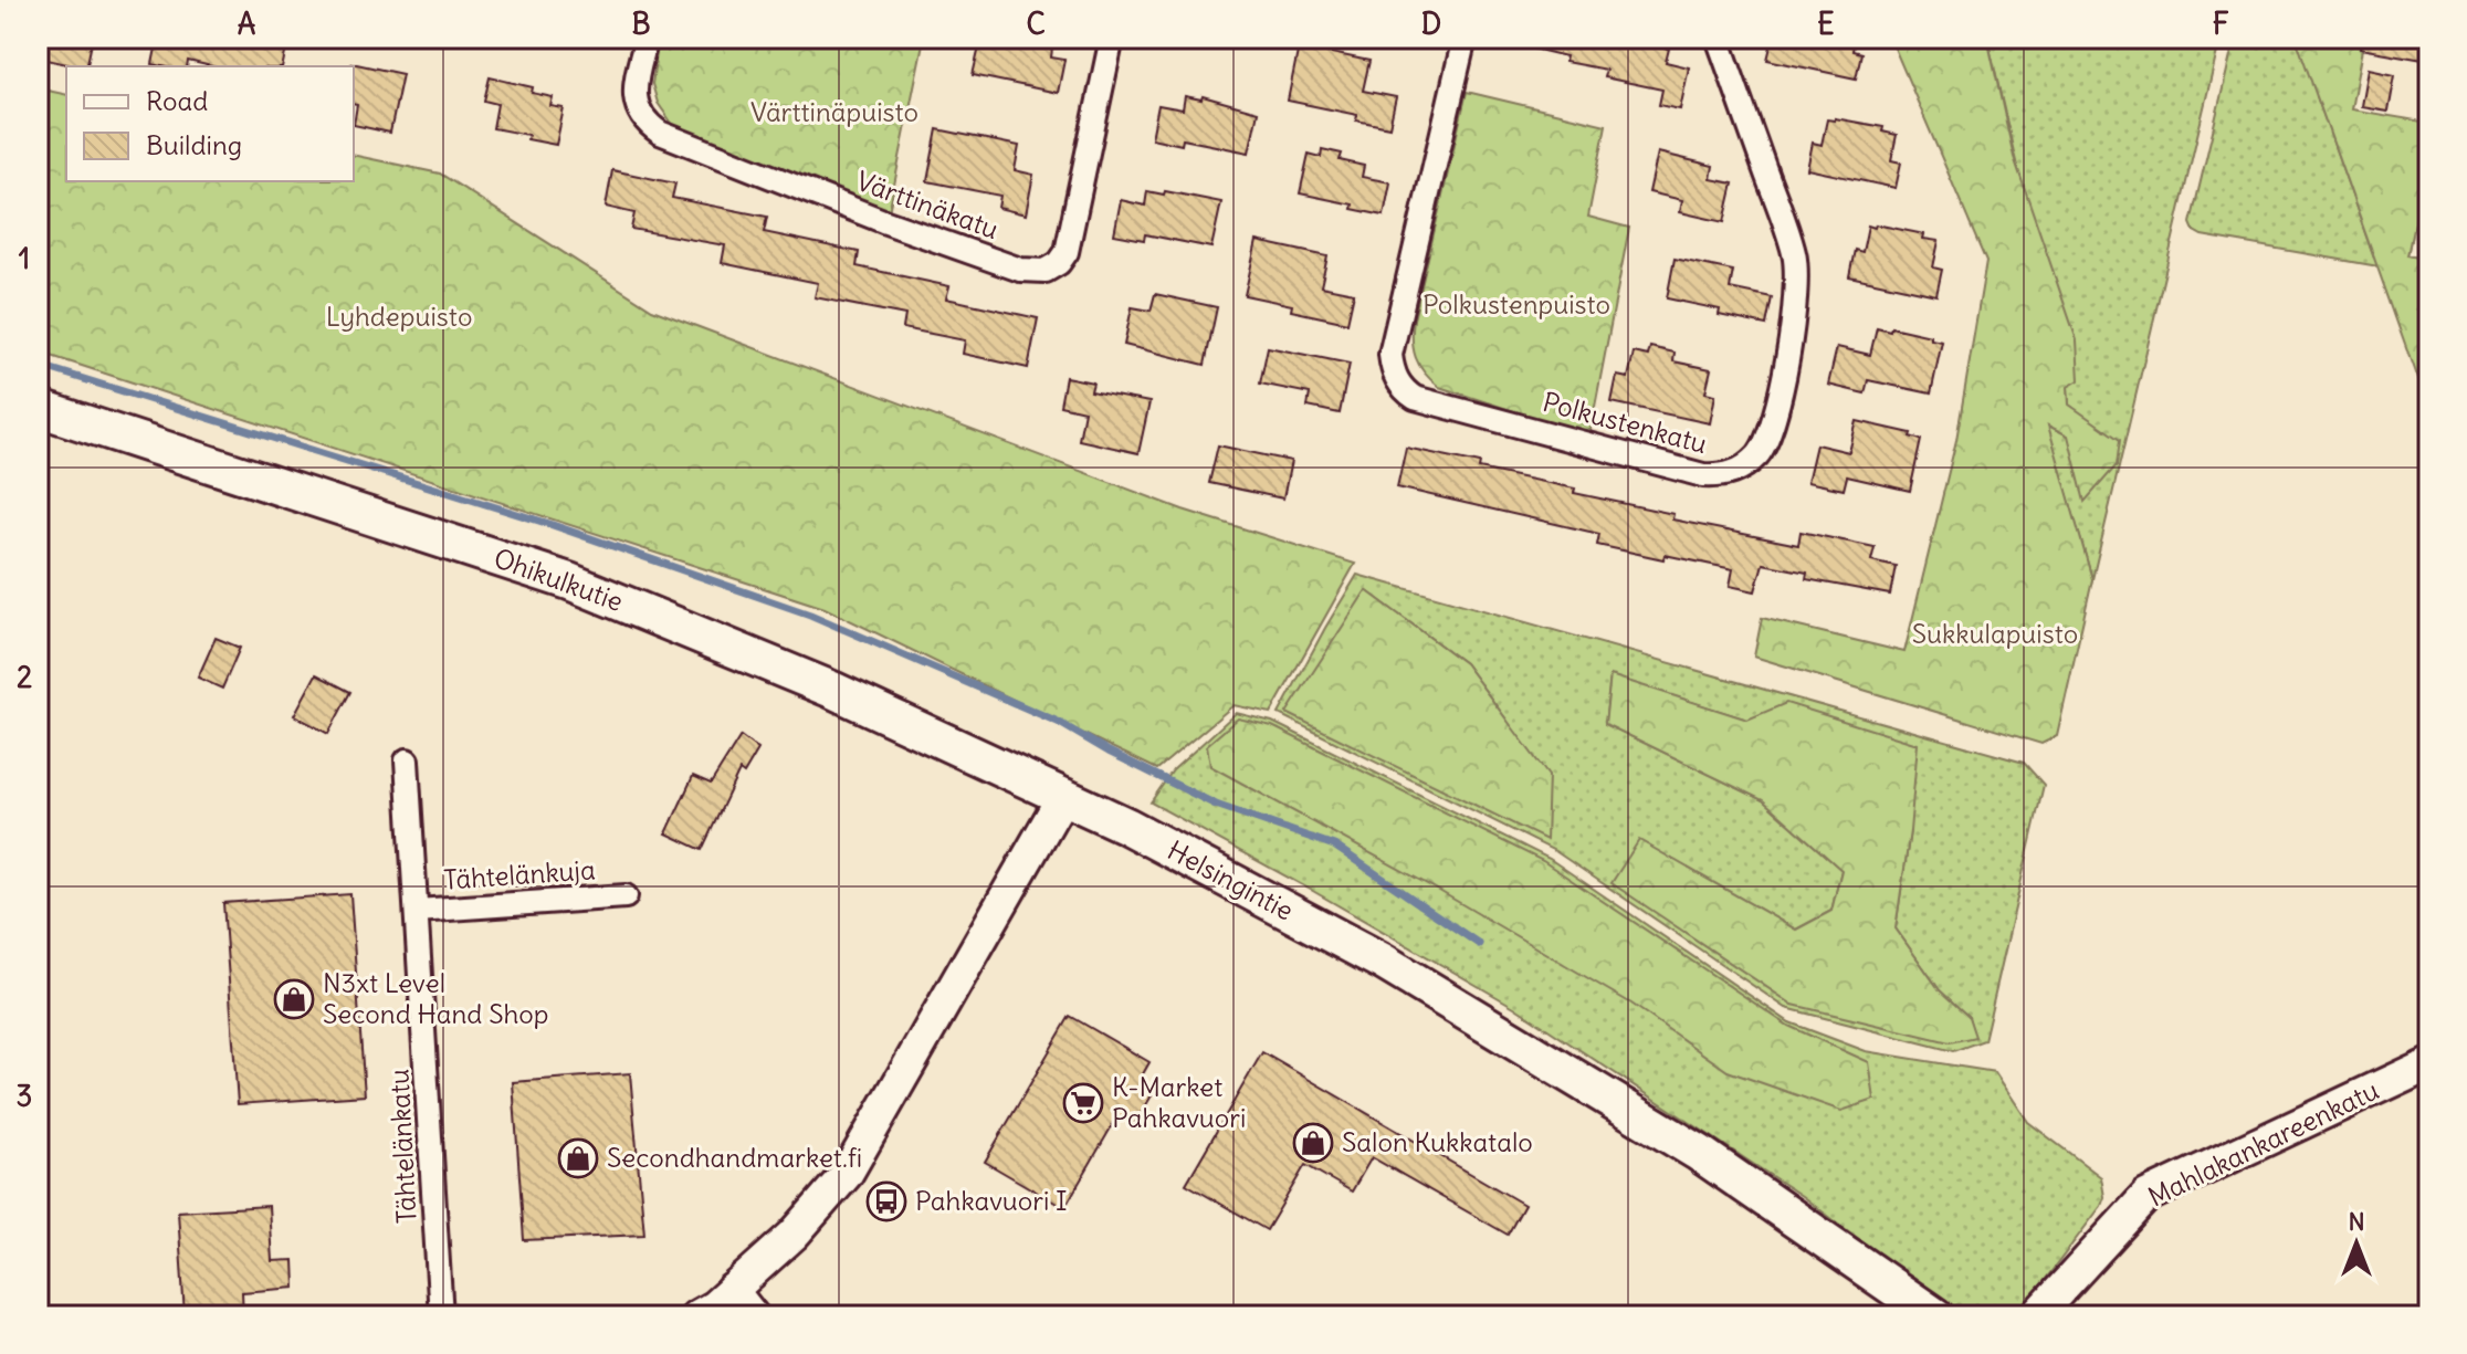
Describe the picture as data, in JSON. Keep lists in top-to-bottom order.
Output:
{
  "streets": {
    "main road": ["Ohikulkutie", "Helsingintie", "Mahlakankareenkatu"],
    "street": [
      "Värttinäkatu",
      "Polkustenkatu",
      "Tähtelänkuja",
      "Tähtelänkatu"
    ]
  },
  "crossings": [
    ["Ohikulkutie", "Helsingintie"],
    ["Tähtelänkuja", "Tähtelänkatu"]
  ],
  "parks": [
    "Värttinäpuisto",
    "Polkustenpuisto",
    "Lyhdepuisto",
    "Sukkulapuisto"
  ],
  "places": {
    "shop": ["N3xt Level Second Hand Shop", "Salon Kukkatalo", "Secondhandmarket.fi"],
    "supermarket": ["K-Market Pahkavuori"],
    "bus stop": ["Pahkavuori I"]
  },
  "legend": ["Road", "Building"],
  "north": "top",
  "grid": {
    "columns": [
      "A",
      "B",
      "C",
      "D",
      "E",
      "F"
    ],
    "rows": ["1", "2", "3"]
  }
}
